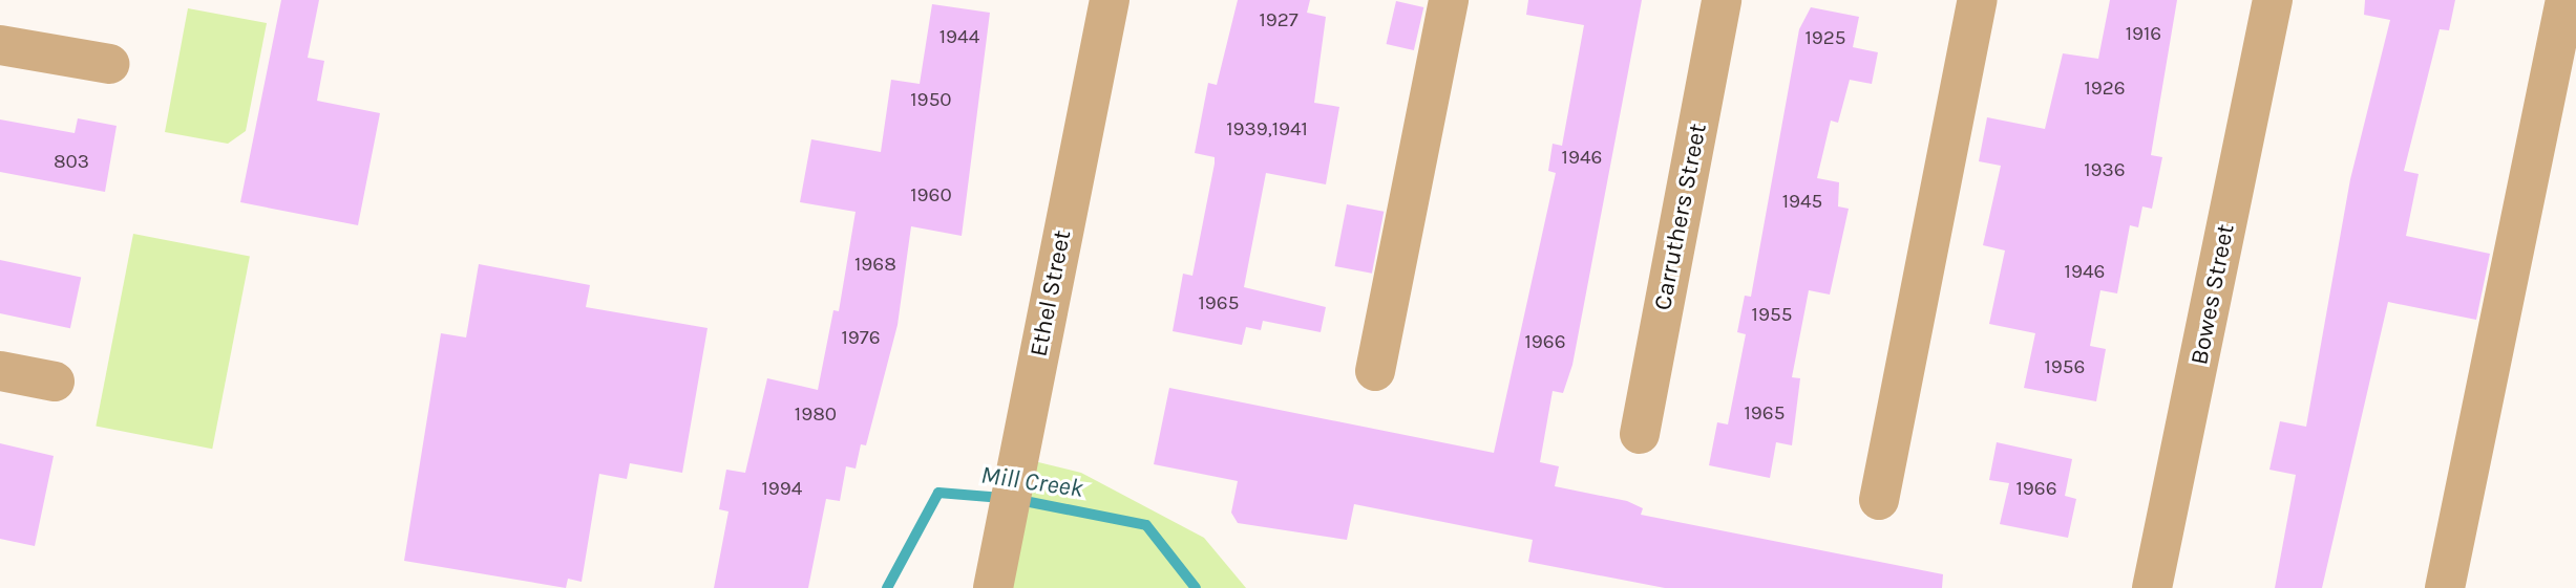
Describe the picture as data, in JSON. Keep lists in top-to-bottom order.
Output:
{
  "streets": {
    "street": ["Carruthers Street", "Ethel Street", "Bowes Street"]
  },
  "water": ["Mill Creek"],
  "house_numbers": [
    "1927",
    "1916",
    "1944",
    "1925",
    "1926",
    "1950",
    "1939,1941",
    "1946",
    "803",
    "1936",
    "1960",
    "1945",
    "1968",
    "1946",
    "1965",
    "1955",
    "1976",
    "1966",
    "1956",
    "1965",
    "1980",
    "1994",
    "1966"
  ]
}
